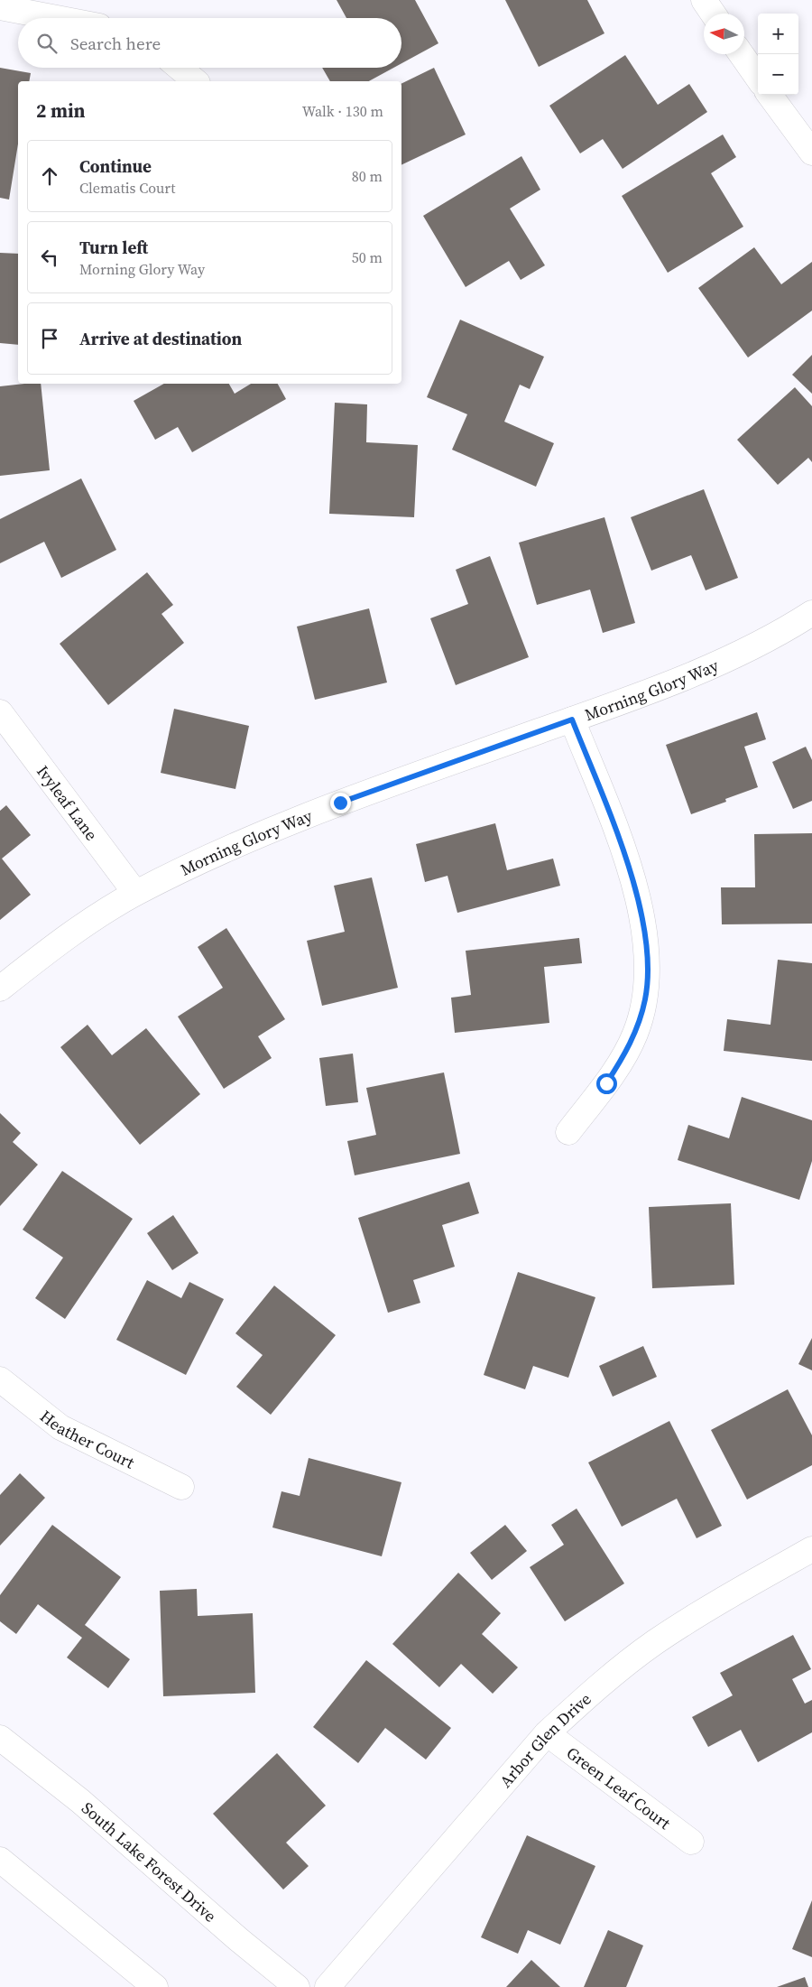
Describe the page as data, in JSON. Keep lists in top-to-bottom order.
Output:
{
  "streets": {
    "street": [
      "Morning Glory Way",
      "Ivyleaf Lane",
      "Heather Court",
      "Arbor Glen Drive",
      "Green Leaf Court",
      "South Lake Forest Drive"
    ]
  },
  "crossings": [
    ["Morning Glory Way", "Ivyleaf Lane"],
    ["Arbor Glen Drive", "Green Leaf Court"]
  ],
  "north": "left",
  "page": {
    "map_buttons": ["+", "−"],
    "search": "Search here",
    "heading": ["2 min", "Walk · 130 m"],
    "list": [
      ["Continue", "Clematis Court", "80 m"],
      ["Turn left", "Morning Glory Way", "50 m"],
      "Arrive at destination"
    ]
  }
}
